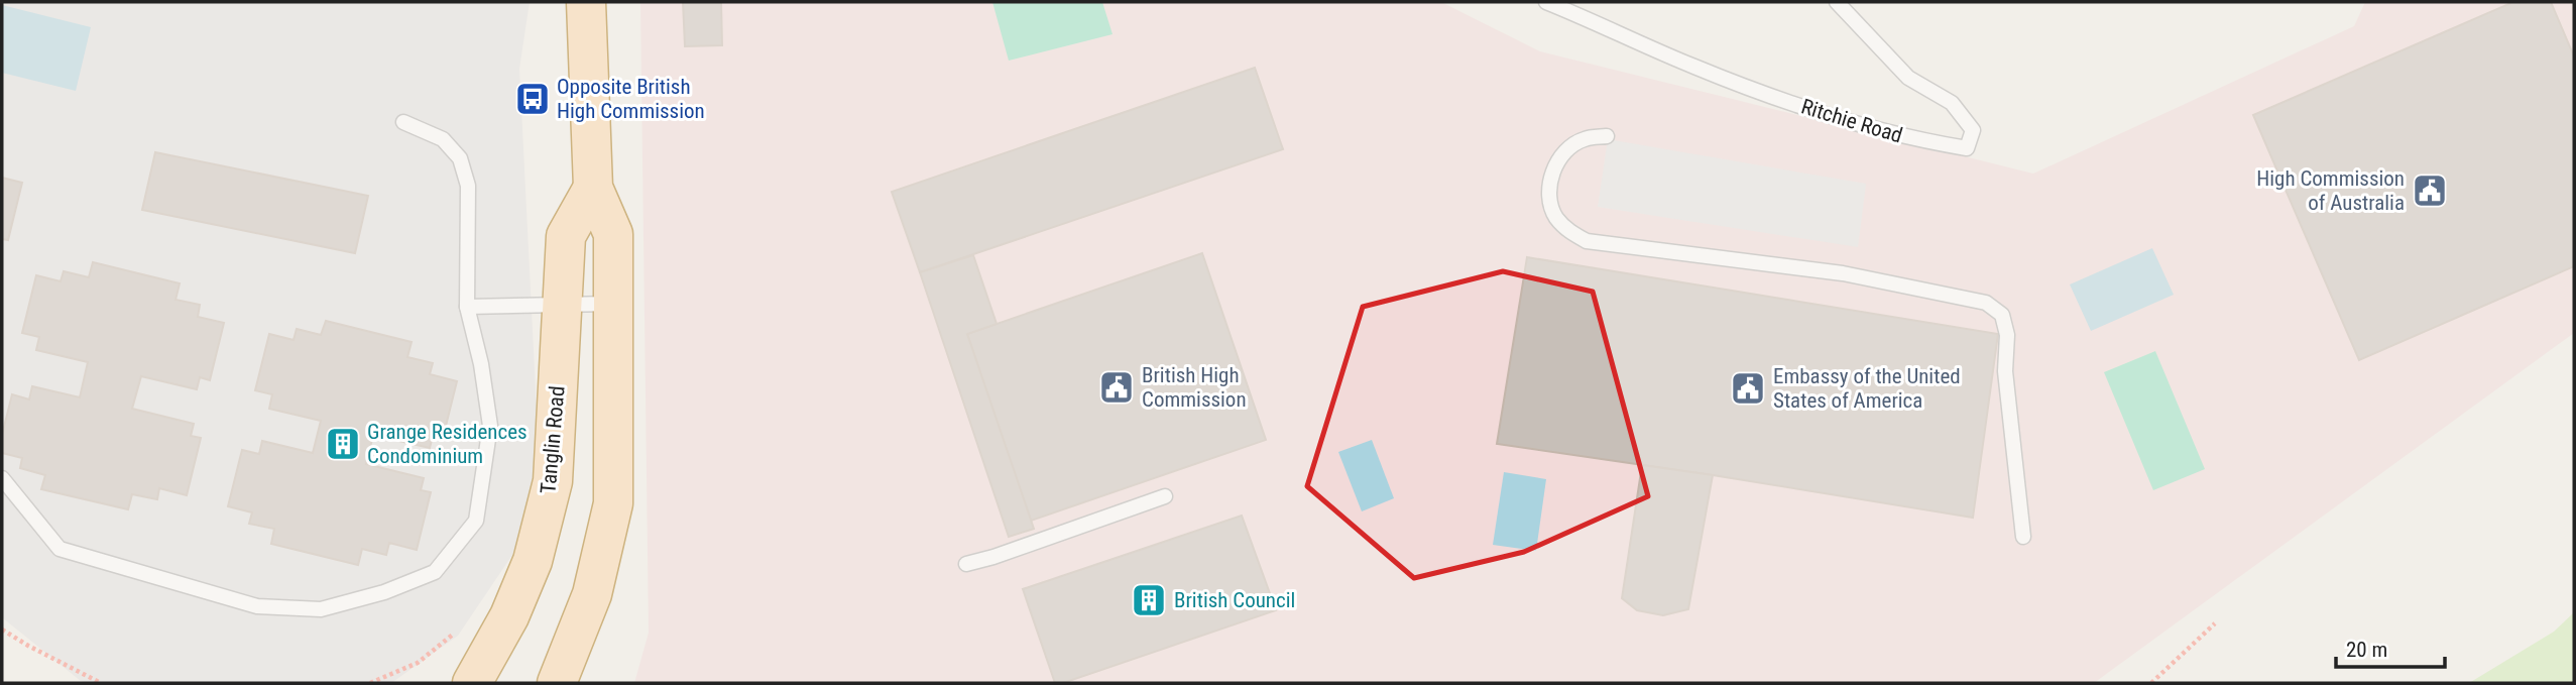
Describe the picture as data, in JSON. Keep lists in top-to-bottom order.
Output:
{
  "streets": {
    "main road": ["Tanglin Road"],
    "lane": ["Ritchie Road"]
  },
  "places": {
    "bus stop": ["Opposite British High Commission"],
    "public building": ["High Commission of Australia", "British High Commission", "Embassy of the United States of America"],
    "building": ["Grange Residences Condominium", "British Council"]
  },
  "scale_bar": "20 m"
}
